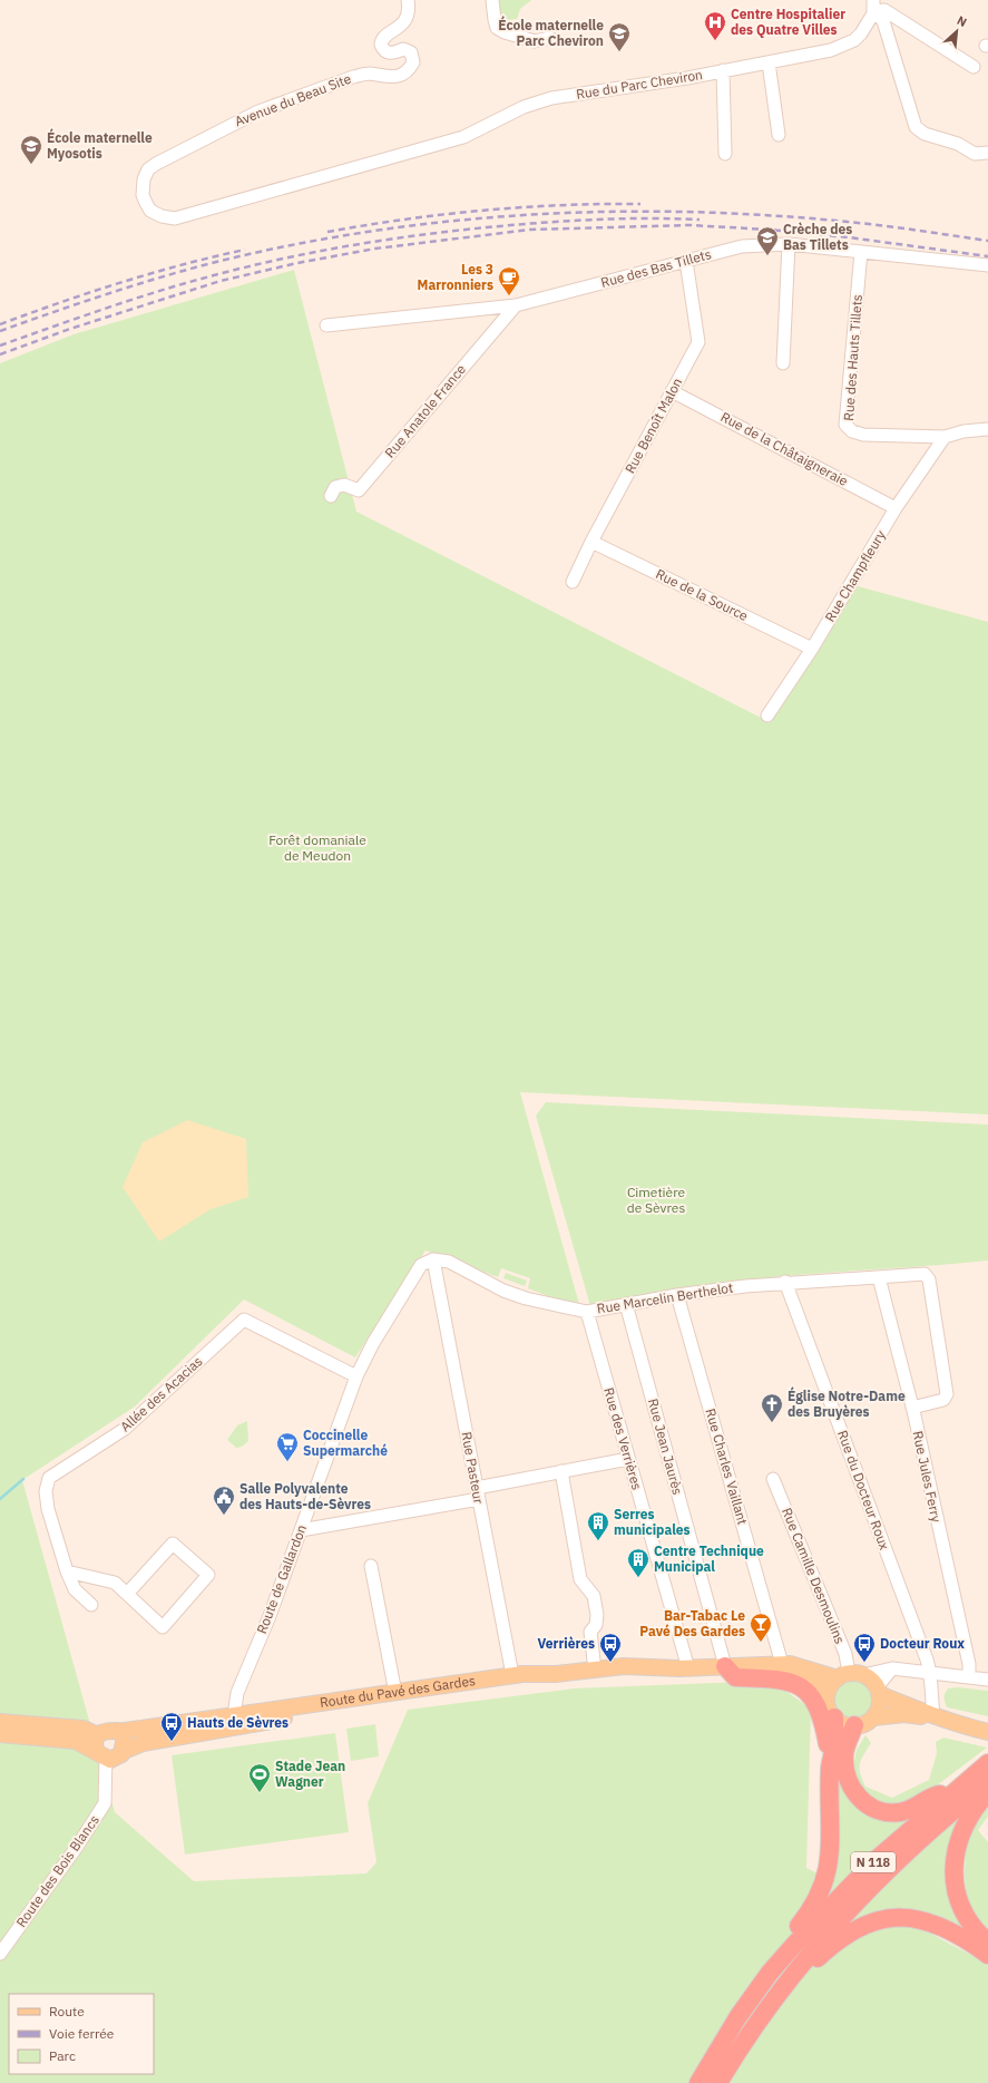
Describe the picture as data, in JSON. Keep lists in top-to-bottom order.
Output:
{
  "streets": {
    "highway": ["N 118"],
    "main road": ["Route du Pavé des Gardes"],
    "street": [
      "Rue du Parc Cheviron",
      "Avenue du Beau Site",
      "Rue des Bas Tillets",
      "Rue des Hauts Tillets",
      "Rue Anatole France",
      "Rue Benoît Malon",
      "Rue de la Châtaigneraie",
      "Rue Champfleury",
      "Rue de la Source",
      "Rue Marcelin Berthelot",
      "Allée des Acacias",
      "Rue des Verrières",
      "Rue Jean Jaurès",
      "Rue Charles Vaillant",
      "Rue Pasteur",
      "Rue Jules Ferry",
      "Rue du Docteur Roux",
      "Rue Camille Desmoulins",
      "Route de Gallardon",
      "Route des Bois Blancs"
    ]
  },
  "crossings": [
    ["Rue du Parc Cheviron", "Avenue du Beau Site"],
    ["Rue des Bas Tillets", "Rue des Hauts Tillets"],
    ["Rue des Bas Tillets", "Rue Anatole France"],
    ["Rue des Bas Tillets", "Rue Benoît Malon"],
    ["Rue des Hauts Tillets", "Rue Champfleury"],
    ["Rue Benoît Malon", "Rue de la Châtaigneraie"],
    ["Rue Benoît Malon", "Rue de la Source"],
    ["Rue de la Châtaigneraie", "Rue Champfleury"],
    ["Rue Champfleury", "Rue de la Source"],
    ["Rue Marcelin Berthelot", "Rue des Verrières"],
    ["Rue Marcelin Berthelot", "Rue Jean Jaurès"],
    ["Rue Marcelin Berthelot", "Rue Charles Vaillant"],
    ["Rue Marcelin Berthelot", "Rue Pasteur"],
    ["Rue Marcelin Berthelot", "Rue Jules Ferry"],
    ["Rue Marcelin Berthelot", "Rue du Docteur Roux"],
    ["Rue Marcelin Berthelot", "Route de Gallardon"],
    ["Allée des Acacias", "Route de Gallardon"],
    ["Rue des Verrières", "Route du Pavé des Gardes"],
    ["Rue Jean Jaurès", "Route du Pavé des Gardes"],
    ["Rue Charles Vaillant", "Route du Pavé des Gardes"],
    ["Rue Pasteur", "Route de Gallardon"],
    ["Rue Pasteur", "Route du Pavé des Gardes"],
    ["Rue Camille Desmoulins", "Route du Pavé des Gardes"],
    ["Route de Gallardon", "Route du Pavé des Gardes"],
    ["Route du Pavé des Gardes", "Route des Bois Blancs"]
  ],
  "parks": ["Forêt domaniale de Meudon", "Cimetière de Sèvres"],
  "places": {
    "hospital": ["Centre Hospitalier des Quatre Villes"],
    "school or university": ["École maternelle Parc Cheviron", "École maternelle Myosotis", "Crèche des Bas Tillets"],
    "cafe": ["Les 3 Marronniers"],
    "church": ["Église Notre-Dame des Bruyères"],
    "supermarket": ["Coccinelle Supermarché"],
    "public building": ["Salle Polyvalente des Hauts-de-Sèvres"],
    "building": ["Serres municipales", "Centre Technique Municipal"],
    "bar": ["Bar-Tabac Le Pavé Des Gardes"],
    "bus stop": ["Verrières", "Docteur Roux", "Hauts de Sèvres"],
    "sports": ["Stade Jean Wagner"]
  },
  "legend": ["Route", "Voie ferrée", "Parc"],
  "north": "top right"
}
